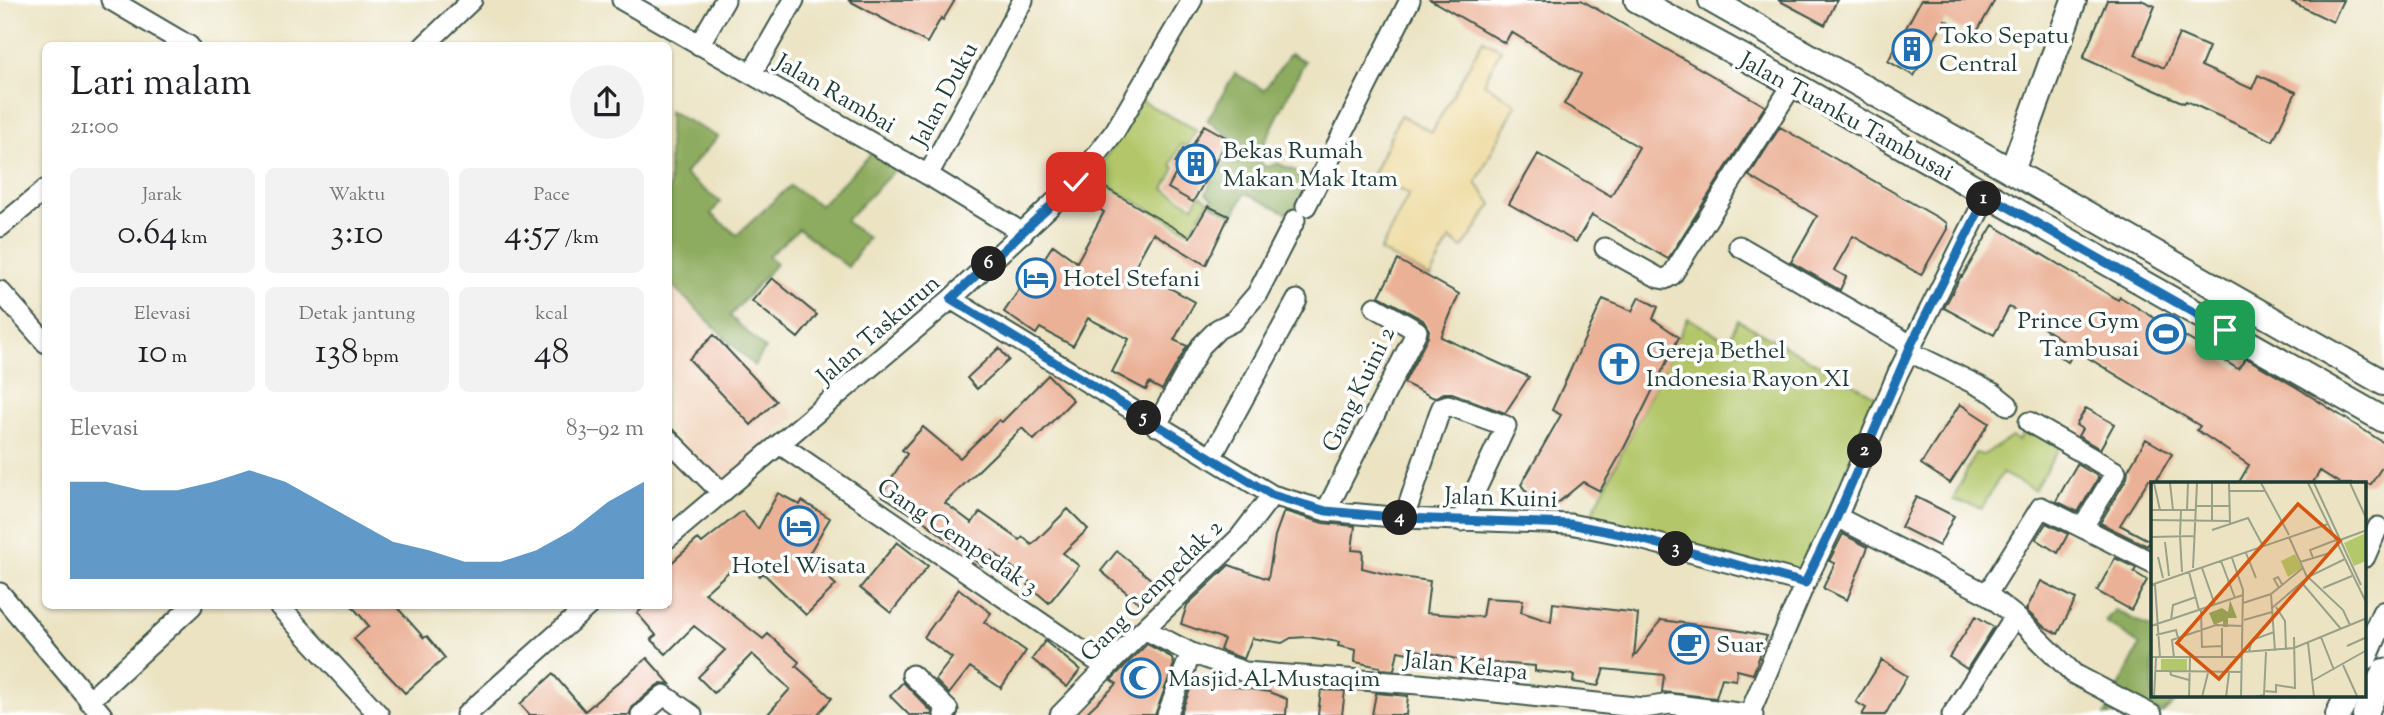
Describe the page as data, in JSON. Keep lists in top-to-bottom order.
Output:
{
  "streets": {
    "main road": ["Jalan Tuanku Tambusai"],
    "street": [
      "Jalan Rambai",
      "Jalan Duku",
      "Jalan Taskurun",
      "Gang Kuini 2",
      "Jalan Kuini",
      "Gang Cempedak 3",
      "Gang Cempedak 2",
      "Jalan Kelapa"
    ]
  },
  "crossings": [
    ["Jalan Rambai", "Jalan Duku"],
    ["Jalan Rambai", "Jalan Taskurun"],
    ["Jalan Taskurun", "Jalan Kuini"],
    ["Jalan Taskurun", "Gang Cempedak 3"],
    ["Gang Kuini 2", "Jalan Kuini"],
    ["Jalan Kuini", "Gang Cempedak 2"],
    ["Gang Cempedak 3", "Gang Cempedak 2"],
    ["Gang Cempedak 2", "Jalan Kelapa"]
  ],
  "places": {
    "building": ["Toko Sepatu Central", "Bekas Rumah Makan Mak Itam"],
    "hotel": ["Hotel Stefani", "Hotel Wisata"],
    "sports": ["Prince Gym Tambusai"],
    "church": ["Gereja Bethel Indonesia Rayon XI"],
    "cafe": ["Suar"],
    "mosque": ["Masjid Al-Mustaqim"]
  },
  "page": {
    "heading": ["Lari malam", "21:00"],
    "stats": [
      ["Jarak", "0.64 km"],
      ["Waktu", "3:10"],
      ["Pace", "4:57 /km"],
      ["Elevasi", "10 m"],
      ["Detak jantung", "138 bpm"],
      ["kcal", "48"]
    ],
    "pins": [
      "1",
      "6",
      "5",
      "2",
      "4",
      "3"
    ],
    "chart": ["Elevasi", "83–92 m"]
  }
}
